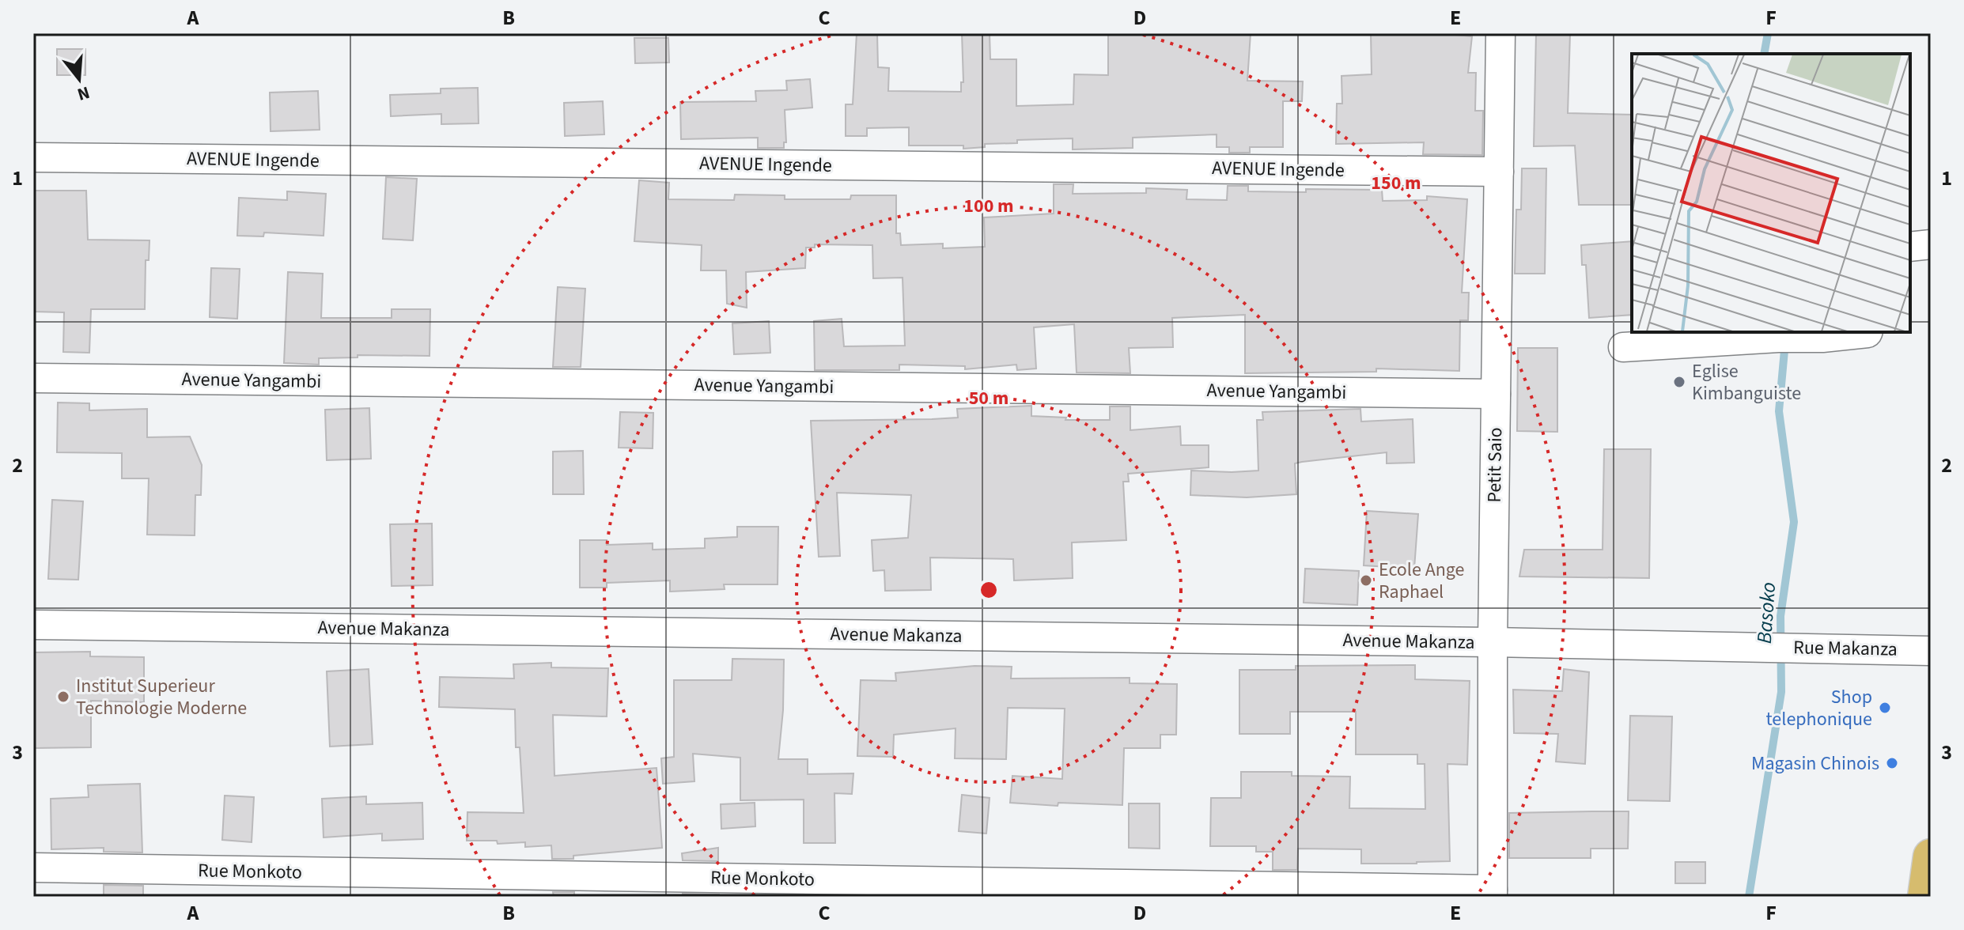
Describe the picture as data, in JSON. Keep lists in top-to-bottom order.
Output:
{
  "streets": {
    "street": [
      "AVENUE Ingende",
      "Avenue Yangambi",
      "Petit Saio",
      "Avenue Makanza",
      "Rue Makanza",
      "Rue Monkoto"
    ]
  },
  "crossings": [
    ["AVENUE Ingende", "Petit Saio"],
    ["Avenue Yangambi", "Petit Saio"],
    ["Petit Saio", "Avenue Makanza"],
    ["Petit Saio", "Rue Monkoto"],
    ["Avenue Makanza", "Rue Makanza"]
  ],
  "water": ["Basoko"],
  "places": [
    "Eglise Kimbanguiste",
    "Ecole Ange Raphael",
    "Institut Superieur Technologie Moderne",
    "Shop telephonique",
    "Magasin Chinois"
  ],
  "north": "bottom",
  "grid": {
    "columns": [
      "A",
      "B",
      "C",
      "D",
      "E",
      "F"
    ],
    "rows": ["1", "2", "3"]
  },
  "rings": ["150 m", "100 m", "50 m"]
}
